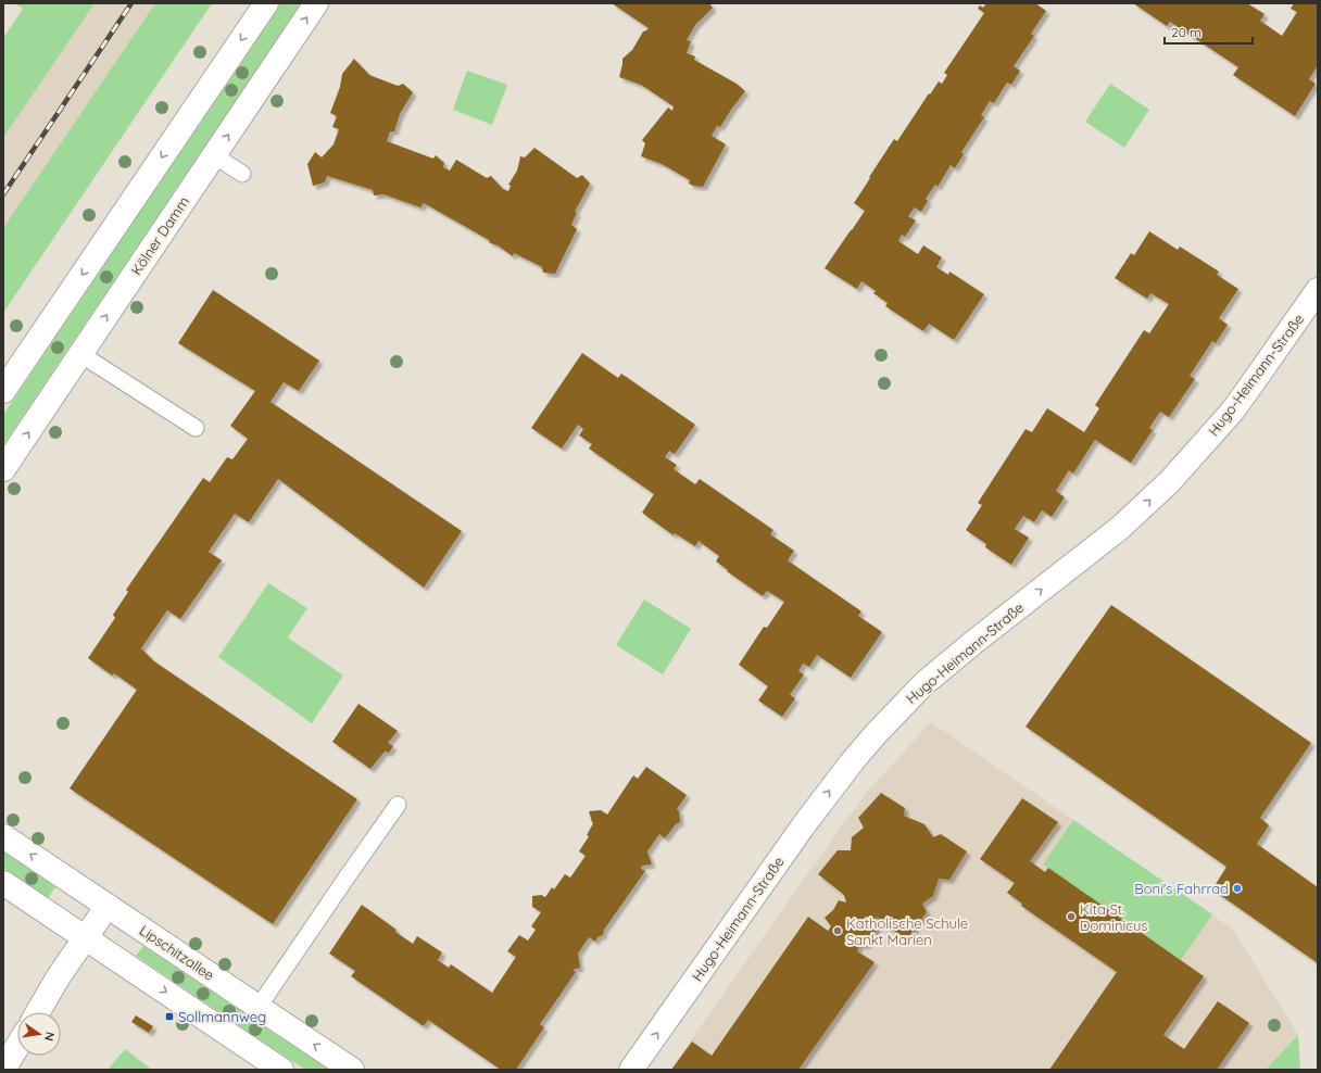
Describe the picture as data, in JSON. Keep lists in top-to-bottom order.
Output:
{
  "streets": {
    "street": ["Kölner Damm", "Hugo-Heimann-Straße", "Lipschitzallee"]
  },
  "one_way": ["Hugo-Heimann-Straße"],
  "places": {
    "other": ["Boni's Fahrrad", "Kita St. Dominicus", "Katholische Schule Sankt Marien"],
    "transit": ["Sollmannweg"]
  },
  "scale_bar": "20 m",
  "north": "right"
}
